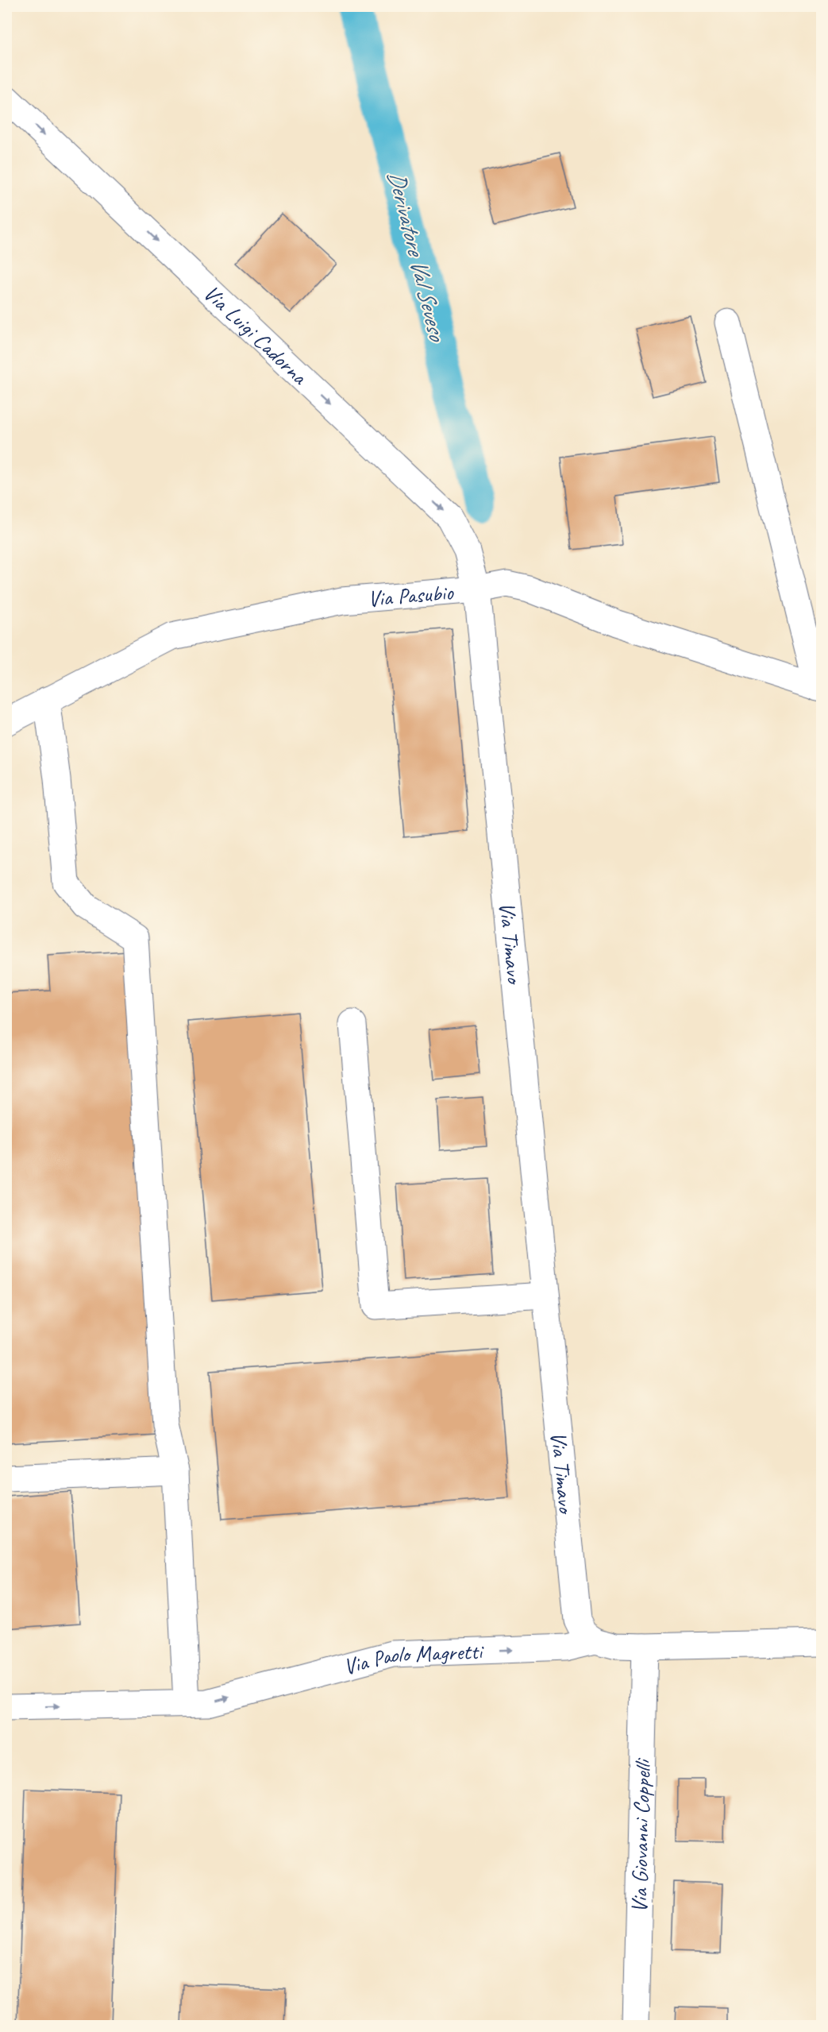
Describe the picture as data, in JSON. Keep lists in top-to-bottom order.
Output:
{
  "streets": {
    "street": [
      "Via Luigi Cadorna",
      "Via Pasubio",
      "Via Timavo",
      "Via Paolo Magretti",
      "Via Giovanni Coppelli"
    ]
  },
  "crossings": [
    ["Via Luigi Cadorna", "Via Pasubio"],
    ["Via Luigi Cadorna", "Via Timavo"],
    ["Via Pasubio", "Via Timavo"],
    ["Via Timavo", "Via Paolo Magretti"],
    ["Via Paolo Magretti", "Via Giovanni Coppelli"]
  ],
  "one_way": ["Via Luigi Cadorna", "Via Paolo Magretti"],
  "water": ["Derivatore Val Seveso"]
}
